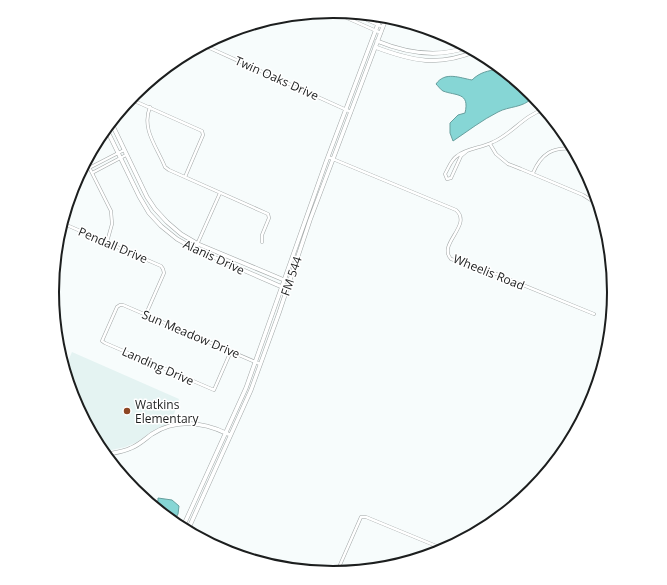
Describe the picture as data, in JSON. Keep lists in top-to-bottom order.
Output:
{
  "streets": {
    "main road": ["Alanis Drive", "FM 544"],
    "street": [
      "Twin Oaks Drive",
      "Pendall Drive",
      "Wheelis Road",
      "Sun Meadow Drive",
      "Landing Drive"
    ]
  },
  "crossings": [
    ["Twin Oaks Drive", "FM 544"],
    ["Pendall Drive", "Sun Meadow Drive"],
    ["Alanis Drive", "FM 544"],
    ["Wheelis Road", "FM 544"],
    ["FM 544", "Sun Meadow Drive"],
    ["Sun Meadow Drive", "Landing Drive"]
  ],
  "places": ["Watkins Elementary"]
}
